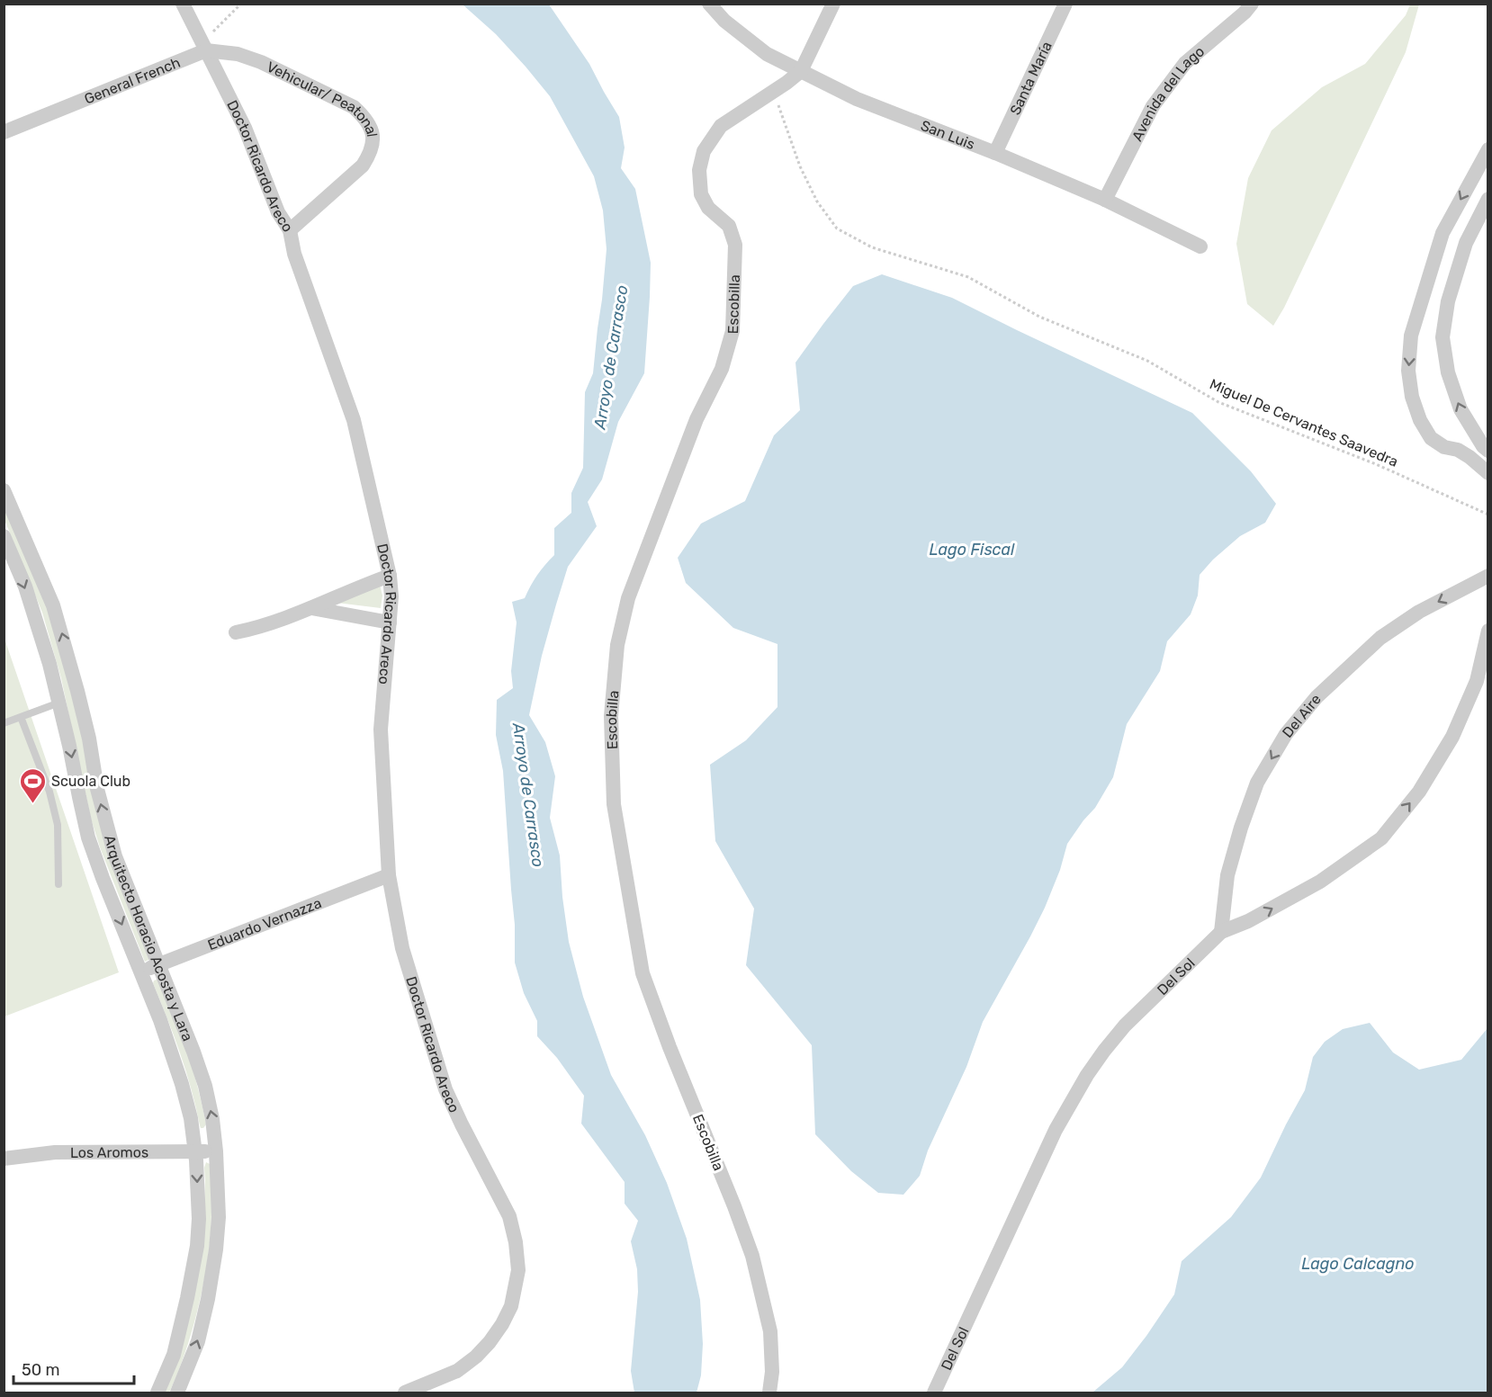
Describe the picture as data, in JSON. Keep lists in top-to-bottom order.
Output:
{
  "streets": {
    "street": [
      "Santa María",
      "General French",
      "Avenida del Lago",
      "Vehicular/ Peatonal",
      "San Luis",
      "Doctor Ricardo Areco",
      "Escobilla",
      "Del Aire",
      "Eduardo Vernazza",
      "Arquitecto Horacio Acosta y Lara",
      "Del Sol",
      "Los Aromos"
    ],
    "path": ["Miguel De Cervantes Saavedra"]
  },
  "crossings": [
    ["Santa María", "San Luis"],
    ["General French", "Vehicular/ Peatonal"],
    ["General French", "Doctor Ricardo Areco"],
    ["Avenida del Lago", "San Luis"],
    ["Vehicular/ Peatonal", "Doctor Ricardo Areco"],
    ["San Luis", "Escobilla"],
    ["Doctor Ricardo Areco", "Eduardo Vernazza"],
    ["Escobilla", "Miguel De Cervantes Saavedra"],
    ["Del Aire", "Del Sol"],
    ["Eduardo Vernazza", "Arquitecto Horacio Acosta y Lara"],
    ["Arquitecto Horacio Acosta y Lara", "Los Aromos"]
  ],
  "one_way": ["Del Aire", "Del Sol"],
  "water": ["Arroyo de Carrasco", "Lago Fiscal", "Lago Calcagno"],
  "places": {
    "sports": ["Scuola Club"]
  },
  "scale_bar": "50 m"
}
